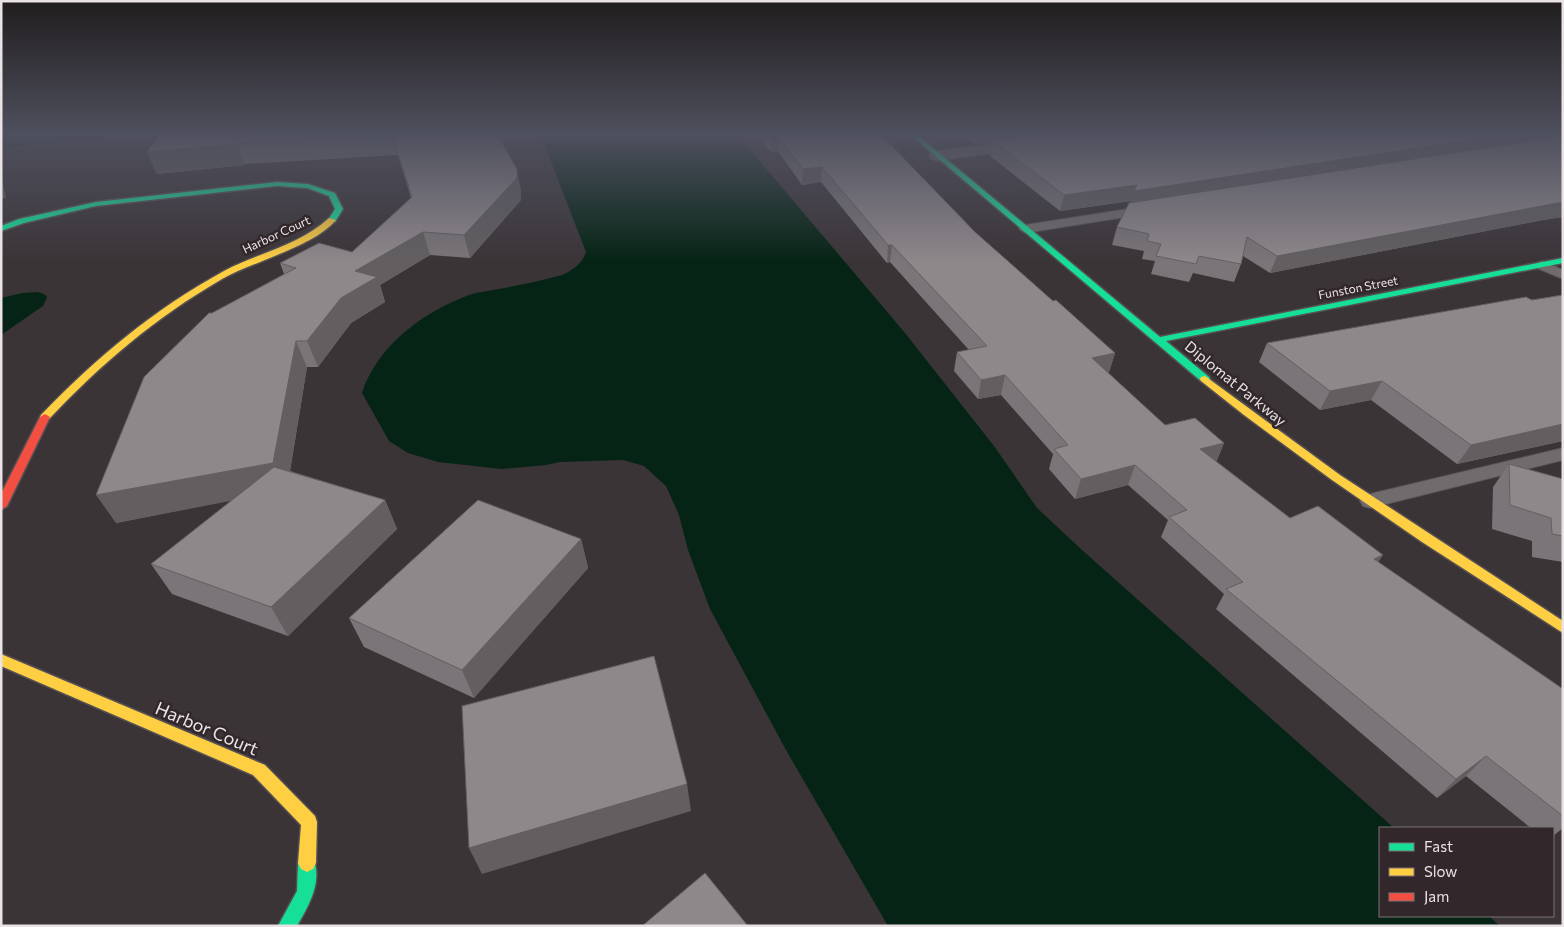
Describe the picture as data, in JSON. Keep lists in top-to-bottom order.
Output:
{
  "streets": {
    "street": ["Harbor Court", "Funston Street", "Diplomat Parkway"]
  },
  "crossings": [
    ["Funston Street", "Diplomat Parkway"]
  ],
  "legend": ["Fast", "Slow", "Jam"]
}
